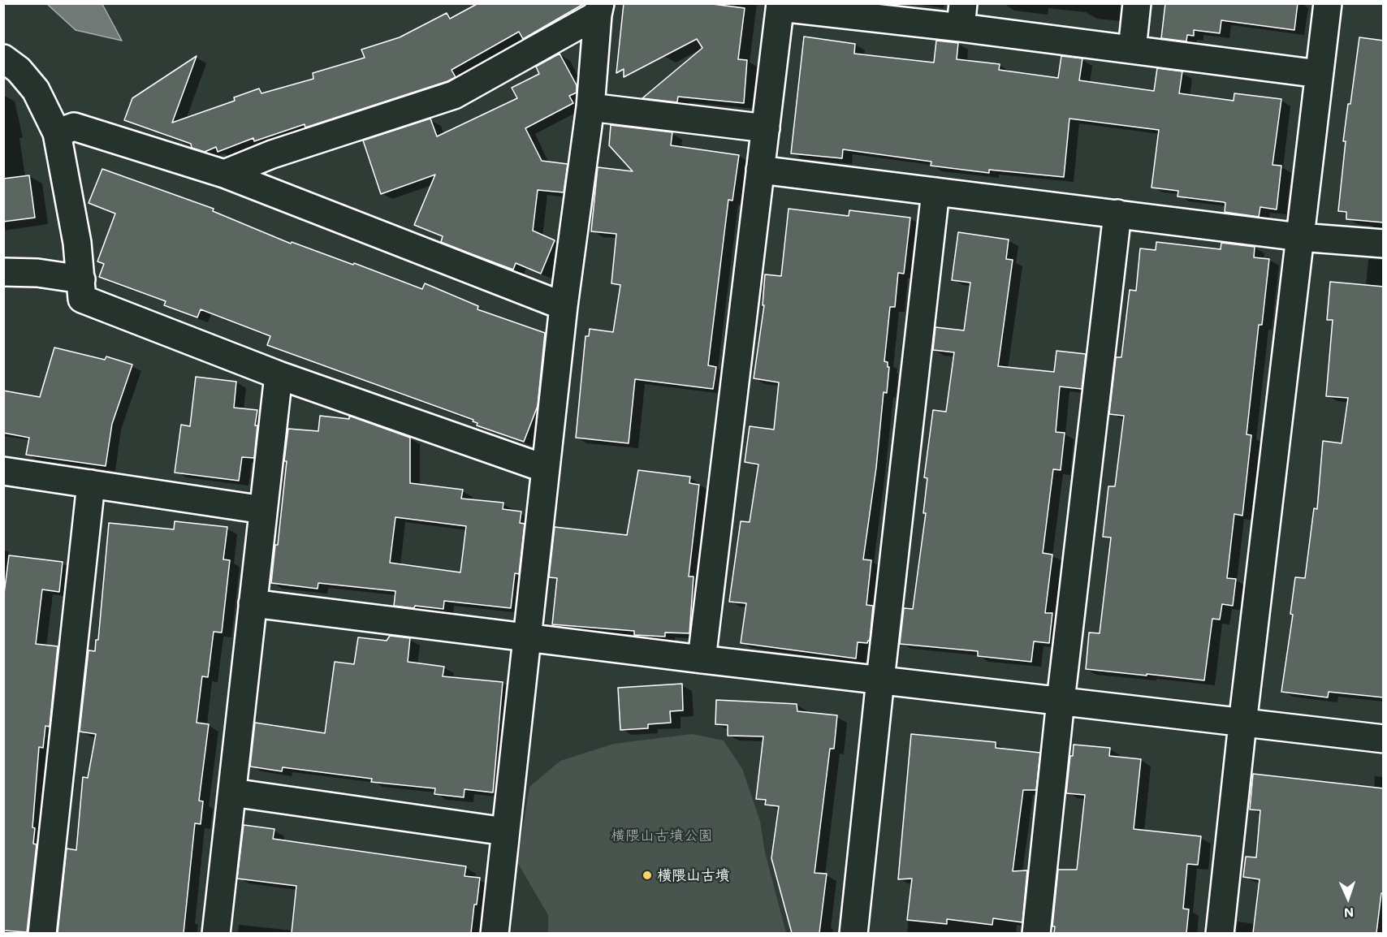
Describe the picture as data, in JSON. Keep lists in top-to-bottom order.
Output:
{
  "parks": ["横隈山古墳公園"],
  "places": ["横隈山古墳"],
  "north": "bottom"
}
